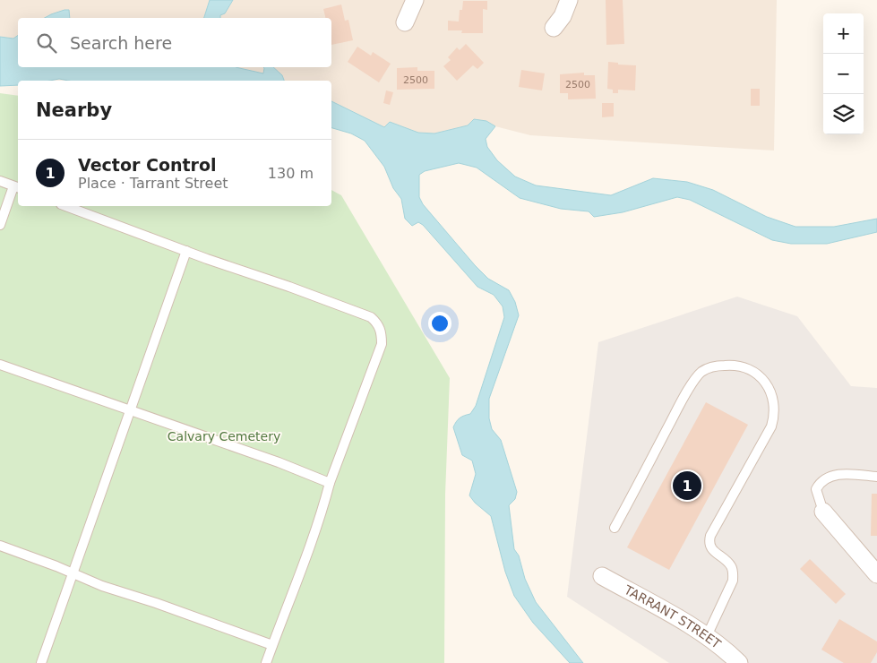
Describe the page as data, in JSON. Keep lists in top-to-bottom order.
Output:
{
  "streets": {
    "street": ["TARRANT STREET"]
  },
  "parks": ["Calvary Cemetery"],
  "house_numbers": ["2500", "2500"],
  "page": {
    "map_buttons": ["+", "−"],
    "search": "Search here",
    "heading": "Nearby",
    "list": [
      {
        "mark": "1",
        "name": "Vector Control",
        "note": "Place · Tarrant Street",
        "value": "130 m"
      }
    ],
    "pins": "1"
  }
}
